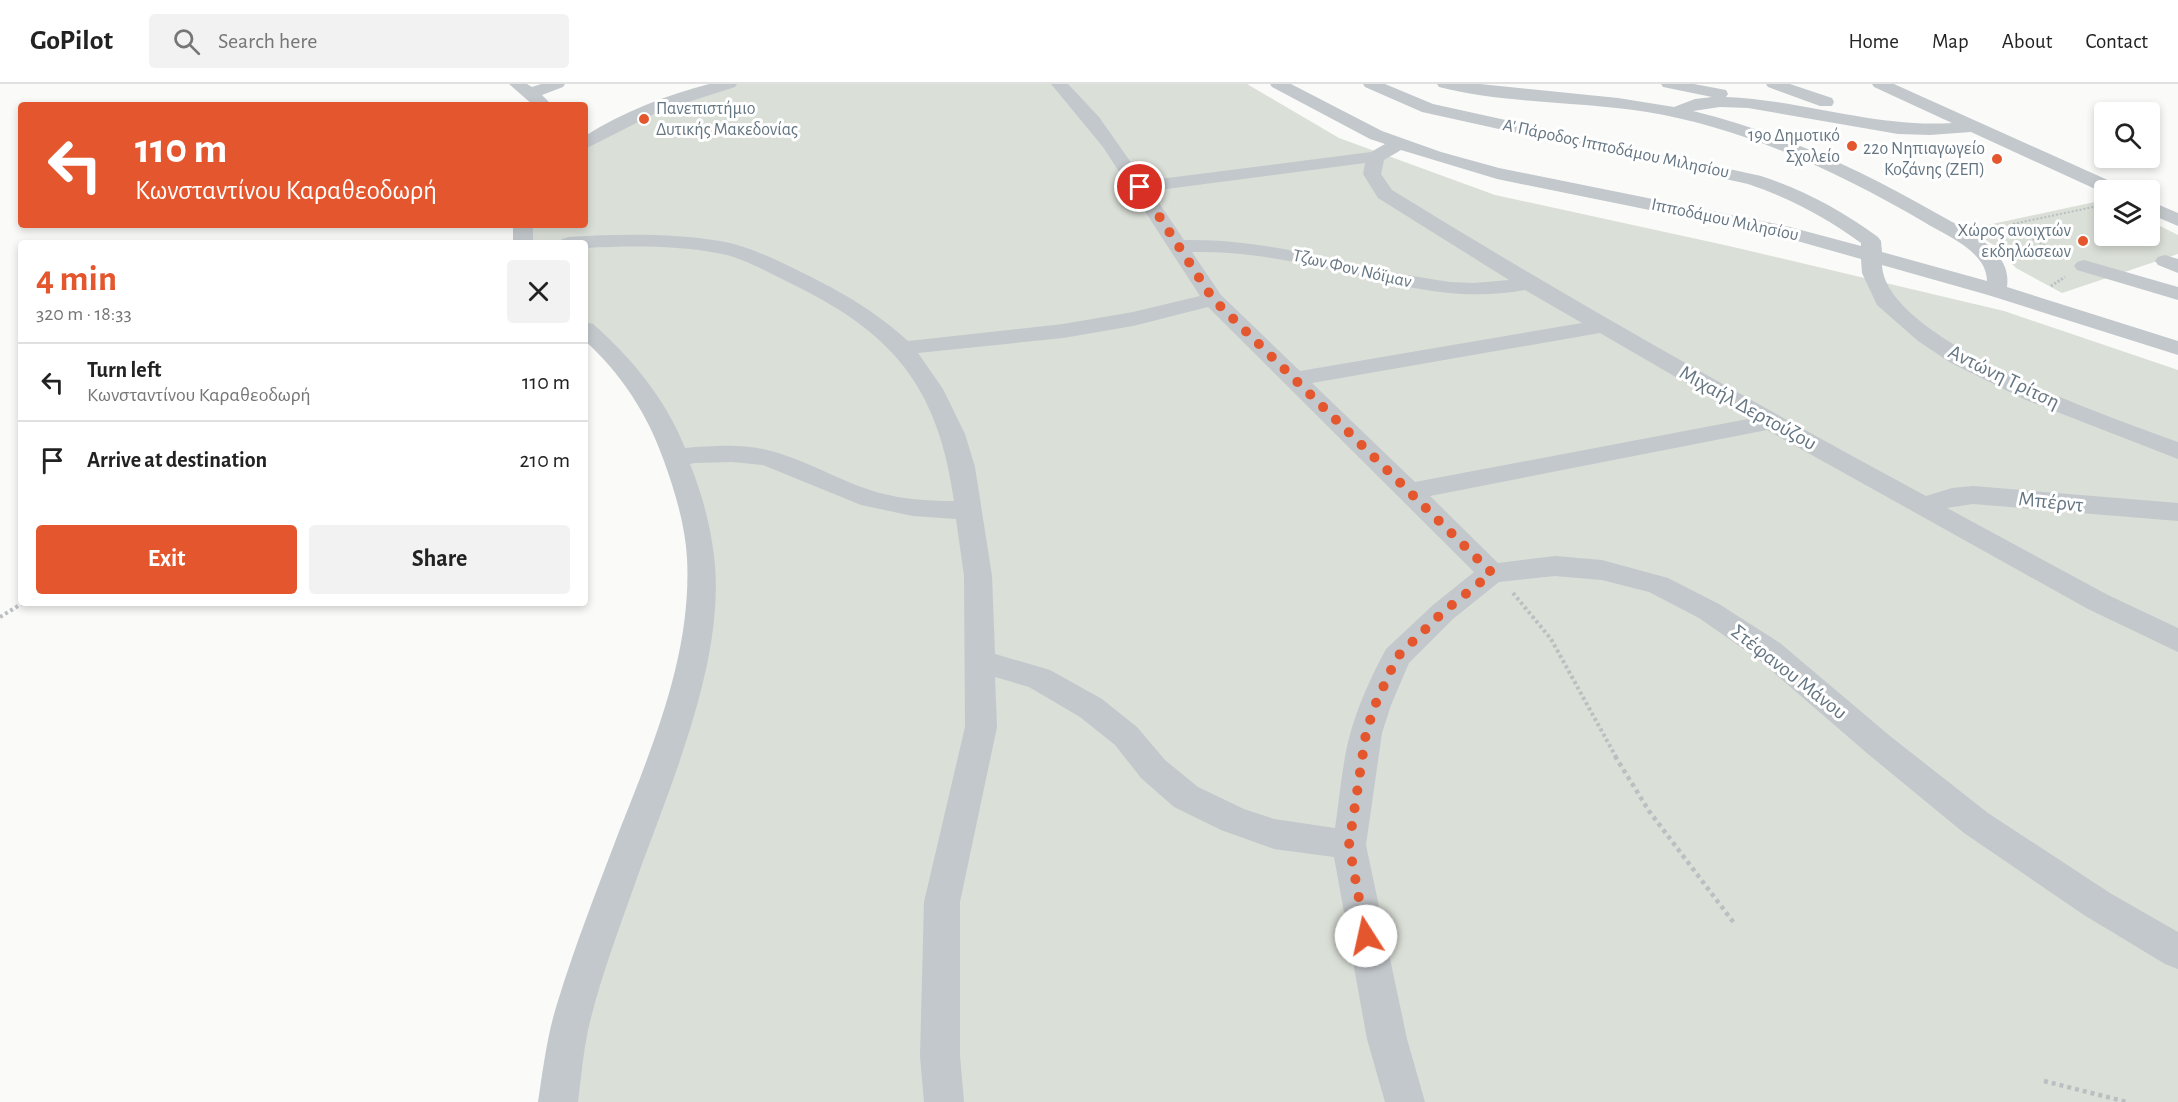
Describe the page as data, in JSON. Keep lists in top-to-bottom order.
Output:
{
  "streets": {
    "street": [
      "Α' Πάροδος Ιπποδάμου Μιλησίου",
      "Ιπποδάμου Μιλησίου",
      "Τζων Φον Νόϊμαν",
      "Αντώνη Τρίτση",
      "Μιχαήλ Δερτούζου",
      "Μπέρντ",
      "Στέφανου Μάνου"
    ]
  },
  "crossings": [
    ["Α' Πάροδος Ιπποδάμου Μιλησίου", "Ιπποδάμου Μιλησίου"],
    ["Α' Πάροδος Ιπποδάμου Μιλησίου", "Αντώνη Τρίτση"],
    ["Ιπποδάμου Μιλησίου", "Αντώνη Τρίτση"],
    ["Τζων Φον Νόϊμαν", "Μιχαήλ Δερτούζου"],
    ["Μιχαήλ Δερτούζου", "Μπέρντ"]
  ],
  "places": [
    "Πανεπιστήμιο Δυτικής Μακεδονίας",
    "19ο Δημοτικό Σχολείο",
    "22ο Νηπιαγωγείο Κοζάνης (ΖΕΠ)",
    "Χώρος ανοιχτών εκδηλώσεων"
  ],
  "page": {
    "header": "GoPilot",
    "search": "Search here",
    "nav": [
      "Home",
      "Map",
      "About",
      "Contact"
    ],
    "turn": ["110 m", "Κωνσταντίνου Καραθεοδωρή"],
    "heading": ["4 min", "320 m · 18:33"],
    "list": [
      {
        "name": "Turn left",
        "note": "Κωνσταντίνου Καραθεοδωρή",
        "value": "110 m"
      },
      {
        "name": "Arrive at destination",
        "value": "210 m"
      }
    ],
    "buttons": ["Exit", "Share"]
  }
}
